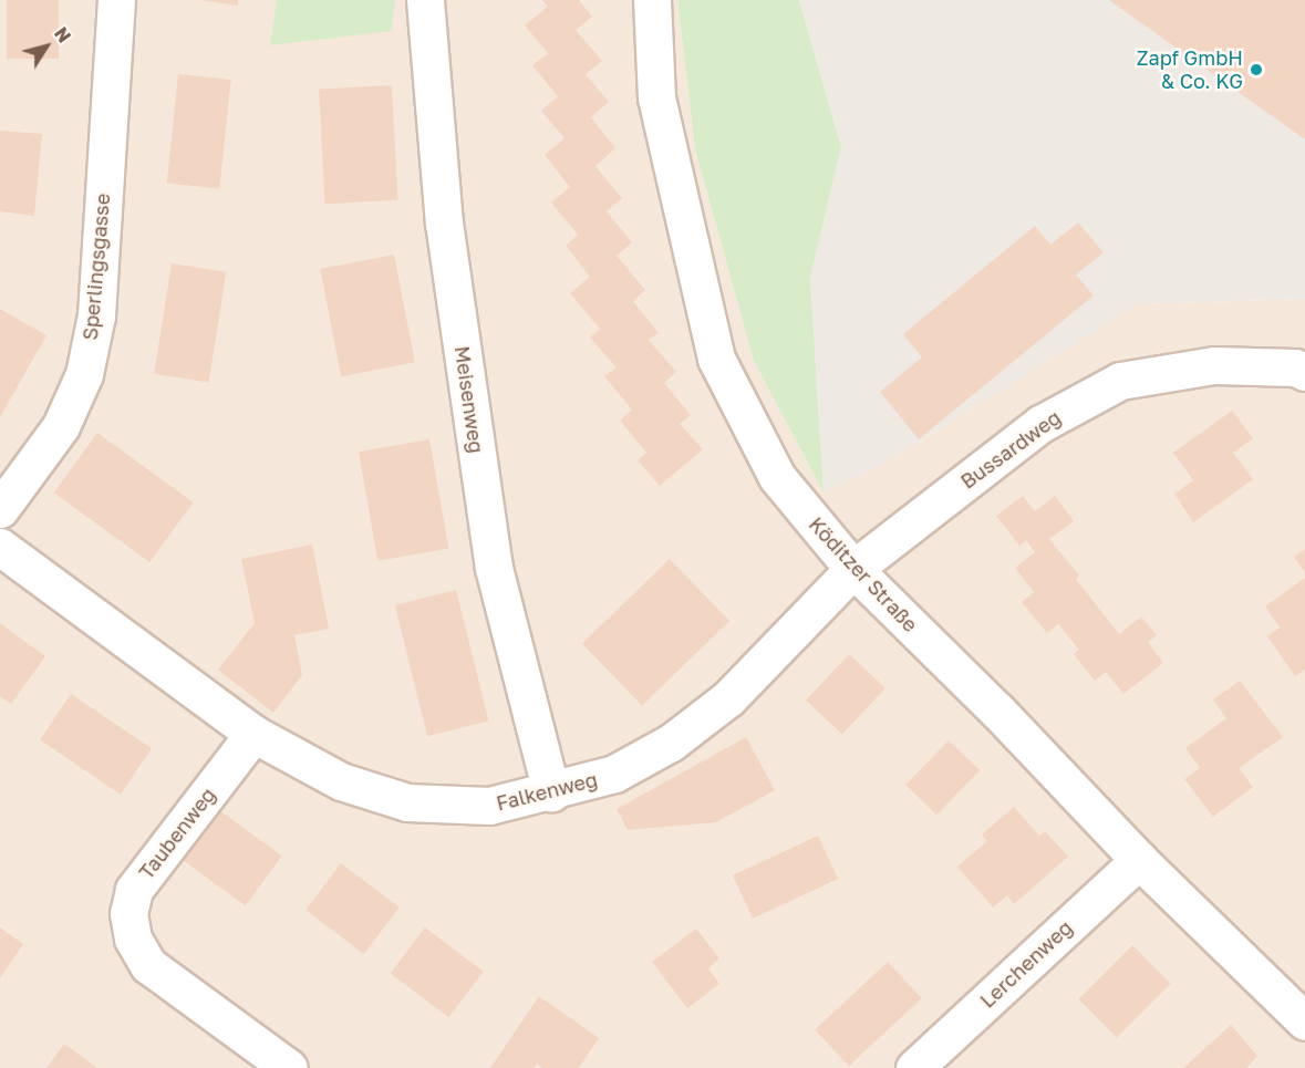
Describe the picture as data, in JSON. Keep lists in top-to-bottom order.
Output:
{
  "streets": {
    "street": [
      "Sperlingsgasse",
      "Meisenweg",
      "Bussardweg",
      "Köditzer Straße",
      "Falkenweg",
      "Taubenweg",
      "Lerchenweg"
    ]
  },
  "crossings": [
    ["Meisenweg", "Falkenweg"],
    ["Bussardweg", "Köditzer Straße"],
    ["Bussardweg", "Falkenweg"],
    ["Köditzer Straße", "Falkenweg"],
    ["Köditzer Straße", "Lerchenweg"],
    ["Falkenweg", "Taubenweg"]
  ],
  "places": ["Zapf GmbH & Co. KG"],
  "north": "top right"
}
